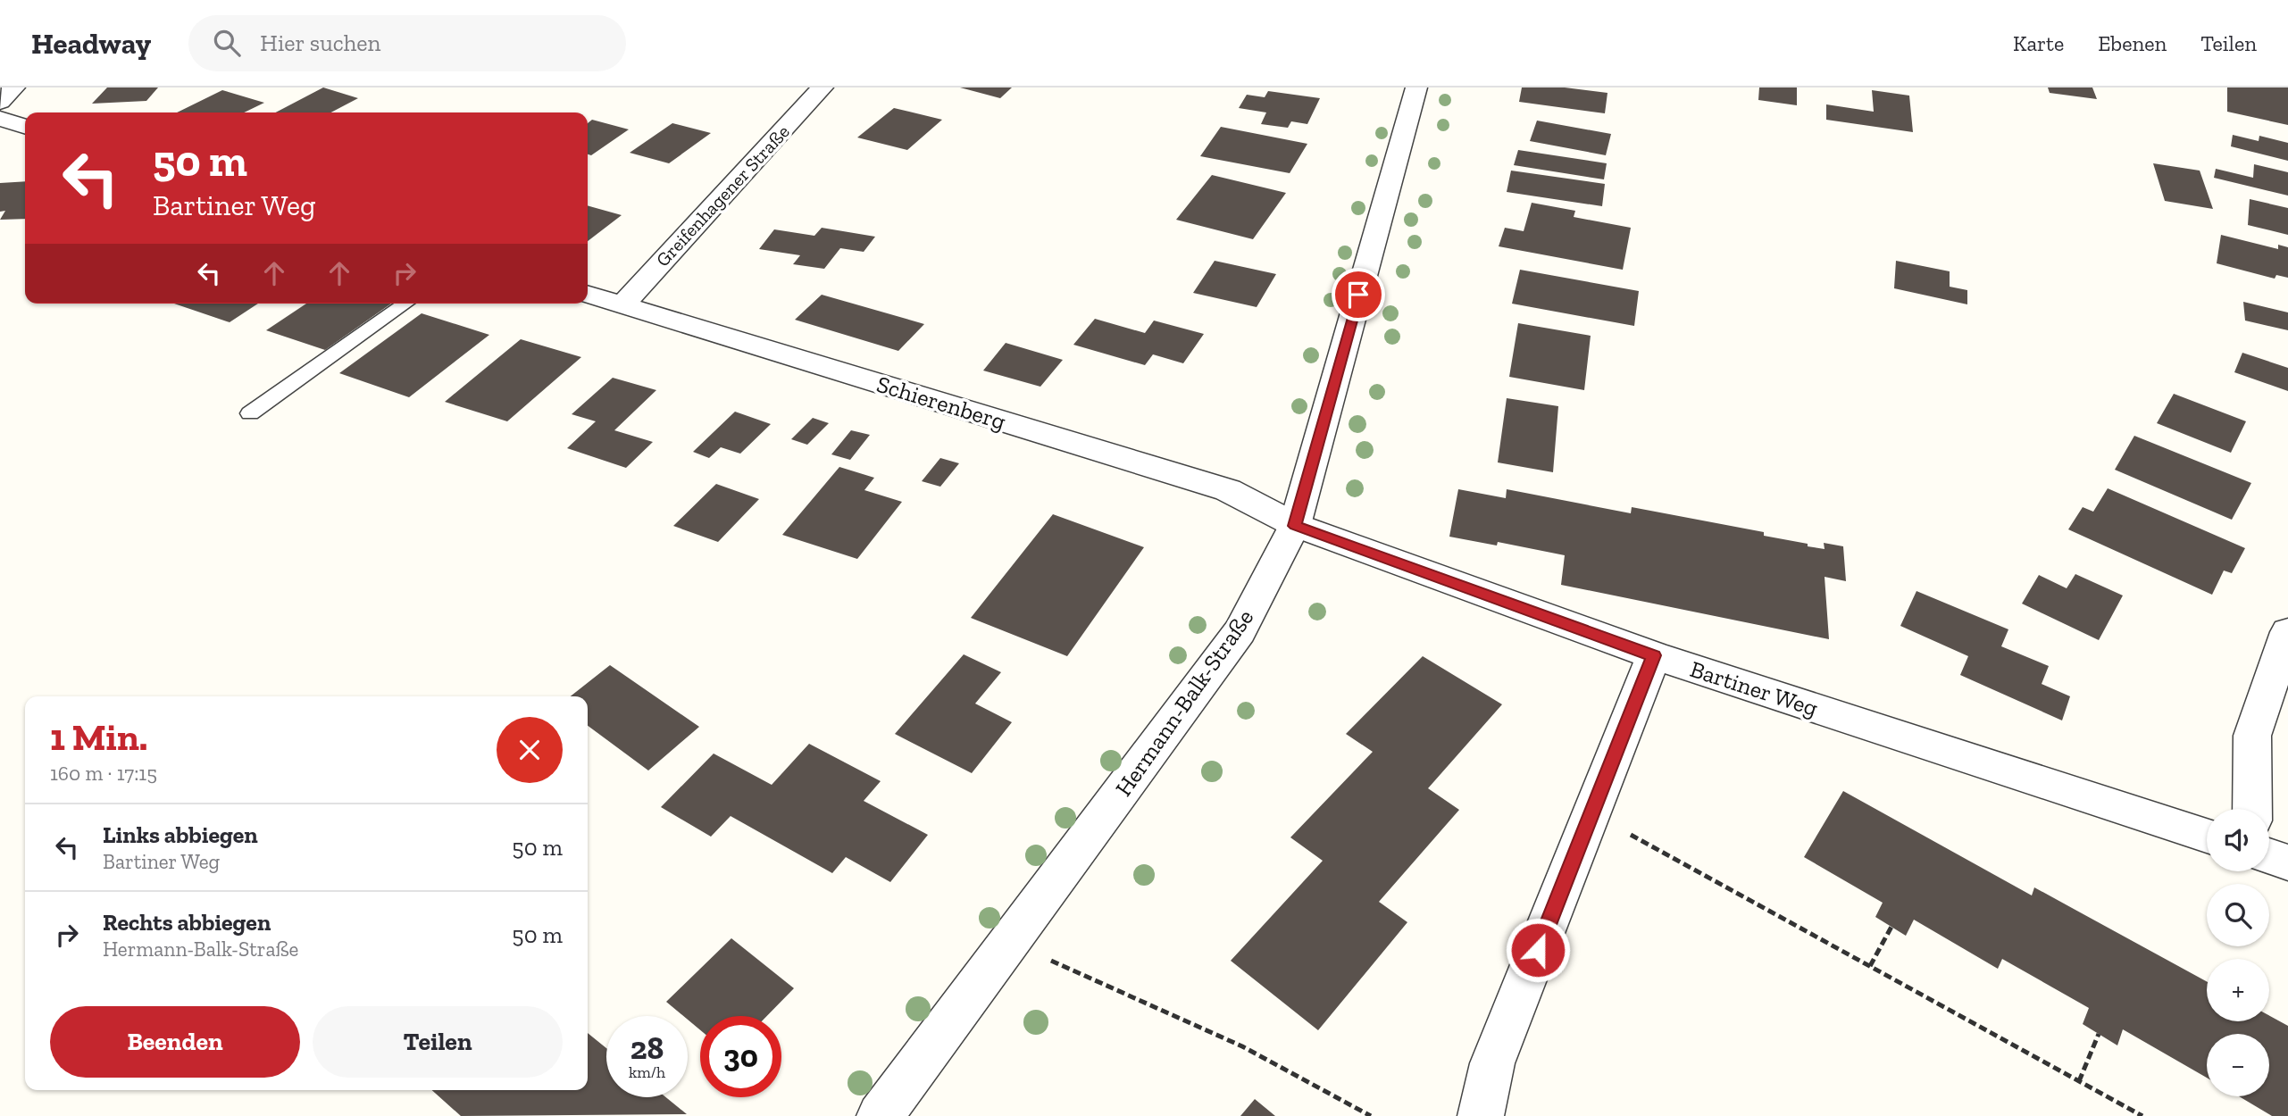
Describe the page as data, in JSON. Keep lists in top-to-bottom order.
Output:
{
  "streets": {
    "street": [
      "Greifenhagener Straße",
      "Schierenberg",
      "Bartiner Weg",
      "Hermann-Balk-Straße"
    ]
  },
  "crossings": [
    ["Greifenhagener Straße", "Schierenberg"],
    ["Schierenberg", "Bartiner Weg"],
    ["Schierenberg", "Hermann-Balk-Straße"],
    ["Bartiner Weg", "Hermann-Balk-Straße"]
  ],
  "page": {
    "header": "Headway",
    "search": "Hier suchen",
    "nav": ["Karte", "Ebenen", "Teilen"],
    "turn": ["50 m", "Bartiner Weg"],
    "heading": ["1 Min.", "160 m · 17:15"],
    "list": [
      {
        "name": "Links abbiegen",
        "note": "Bartiner Weg",
        "value": "50 m"
      },
      {
        "name": "Rechts abbiegen",
        "note": "Hermann-Balk-Straße",
        "value": "50 m"
      }
    ],
    "map_buttons": ["+", "−"],
    "buttons": ["Beenden", "Teilen"],
    "speed": "28 km/h",
    "limit": "30"
  }
}
